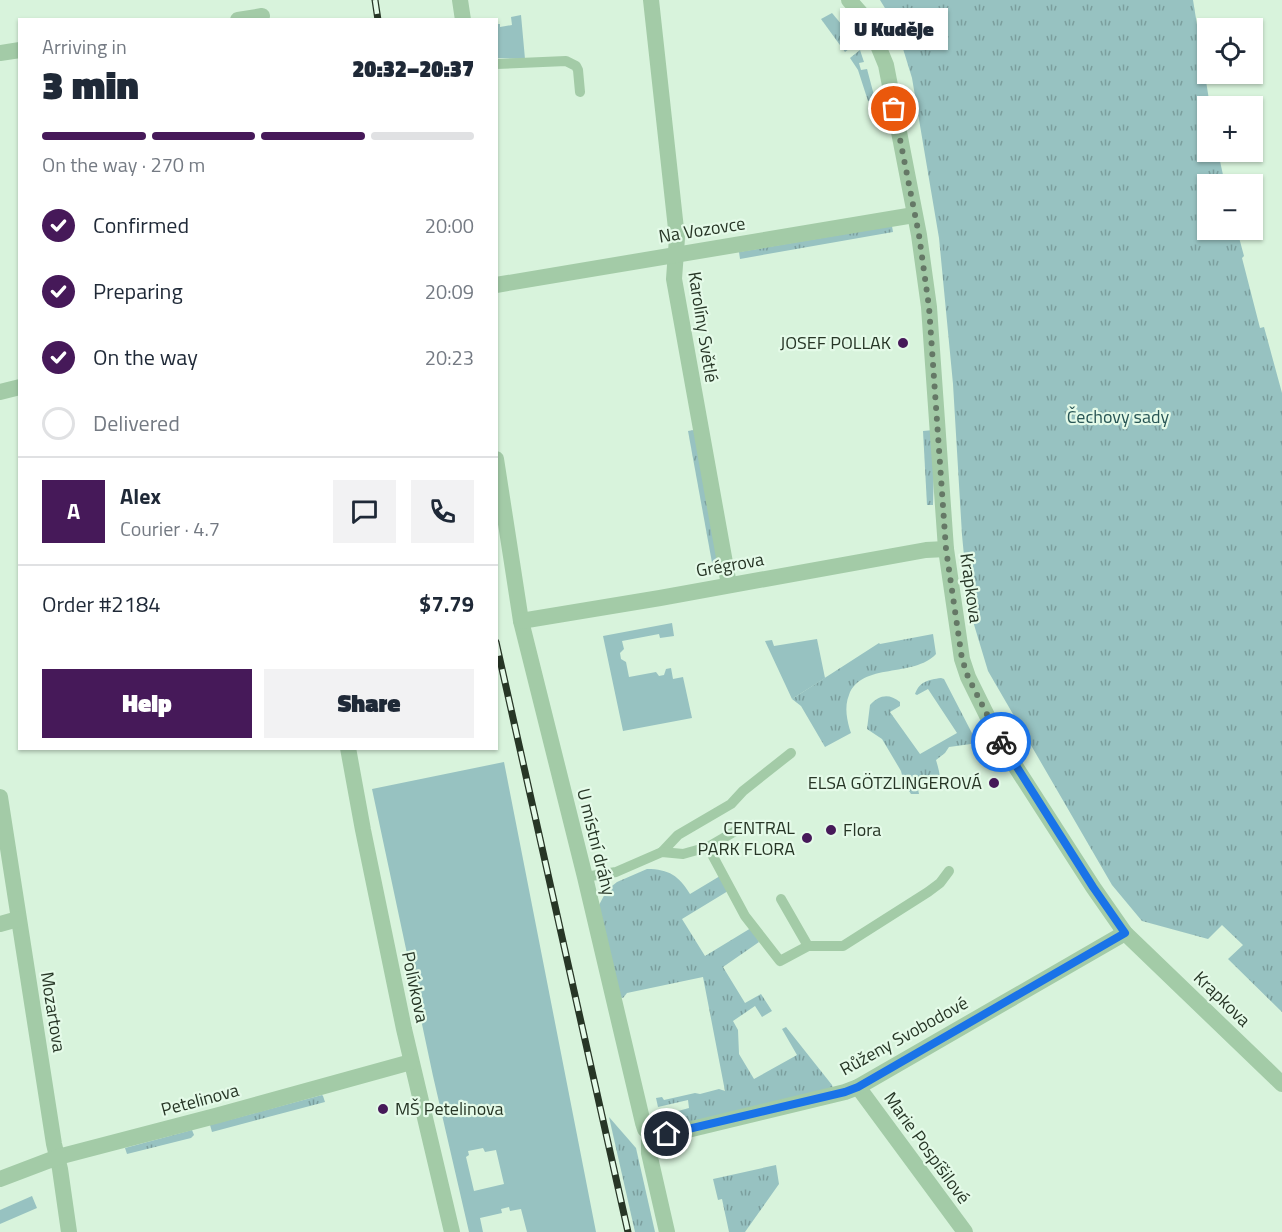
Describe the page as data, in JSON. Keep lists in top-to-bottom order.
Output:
{
  "streets": {
    "street": [
      "Na Vozovce",
      "Karolíny Světlé",
      "Grégrova",
      "Krapkova",
      "U místní dráhy",
      "Polívkova",
      "Mozartova",
      "Růženy Svobodové",
      "Petelinova",
      "Marie Pospíšilové"
    ]
  },
  "crossings": [
    ["Na Vozovce", "Karolíny Světlé"],
    ["Na Vozovce", "Krapkova"],
    ["Karolíny Světlé", "Grégrova"],
    ["Grégrova", "Krapkova"],
    ["Grégrova", "U místní dráhy"],
    ["Krapkova", "Růženy Svobodové"],
    ["U místní dráhy", "Růženy Svobodové"],
    ["Polívkova", "Petelinova"],
    ["Mozartova", "Petelinova"],
    ["Růženy Svobodové", "Marie Pospíšilové"]
  ],
  "parks": ["Čechovy sady"],
  "places": [
    "U Kuděje",
    "JOSEF POLLAK",
    "ELSA GÖTZLINGEROVÁ",
    "Flora",
    "CENTRAL PARK FLORA",
    "MŠ Petelinova"
  ],
  "page": {
    "bubble": "U Kuděje",
    "map_buttons": ["+", "−"],
    "heading": ["3 min", "Arriving in", "20:32–20:37"],
    "panel": [
      "Alex",
      "Courier · 4.7",
      "Order #2184",
      "$7.79"
    ],
    "bar": "On the way · 270 m",
    "list": [
      ["Confirmed", "20:00"],
      ["Preparing", "20:09"],
      ["On the way", "20:23"],
      "Delivered"
    ],
    "round": "A",
    "buttons": ["Help", "Share"]
  }
}
